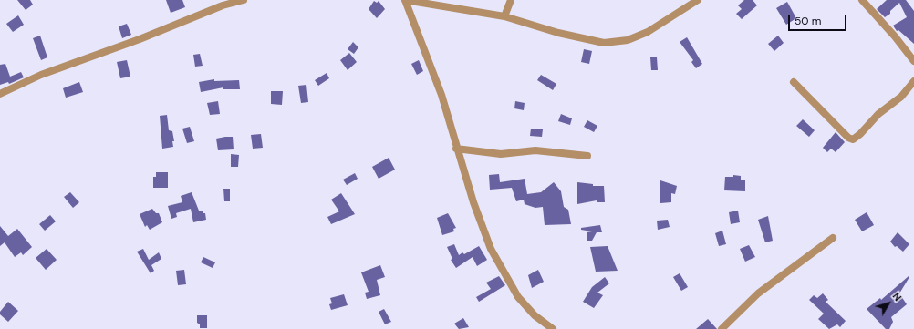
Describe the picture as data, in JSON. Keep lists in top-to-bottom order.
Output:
{
  "scale_bar": "50 m",
  "north": "top right"
}
